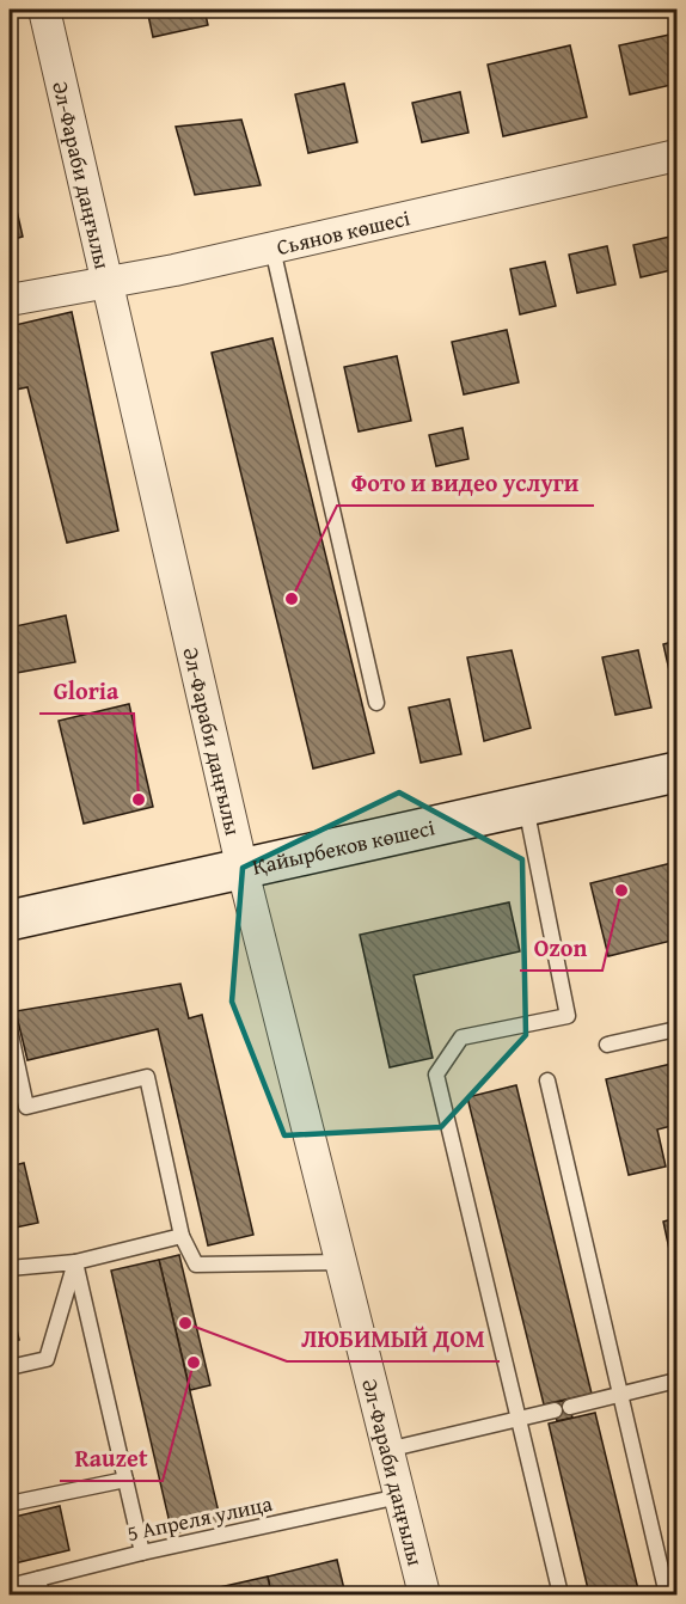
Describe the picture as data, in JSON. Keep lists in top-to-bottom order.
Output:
{
  "streets": {
    "main road": ["Қайырбеков көшесі"],
    "street": ["Әл-Фараби даңғылы", "Сьянов көшесі"],
    "lane": ["5 Апреля улица"]
  },
  "crossings": [
    ["Әл-Фараби даңғылы", "Сьянов көшесі"],
    ["Әл-Фараби даңғылы", "Қайырбеков көшесі"],
    ["Әл-Фараби даңғылы", "5 Апреля улица"]
  ],
  "places": [
    "Фото и видео услуги",
    "Gloria",
    "Ozon",
    "ЛЮБИМЫЙ ДОМ",
    "Rauzet"
  ]
}
